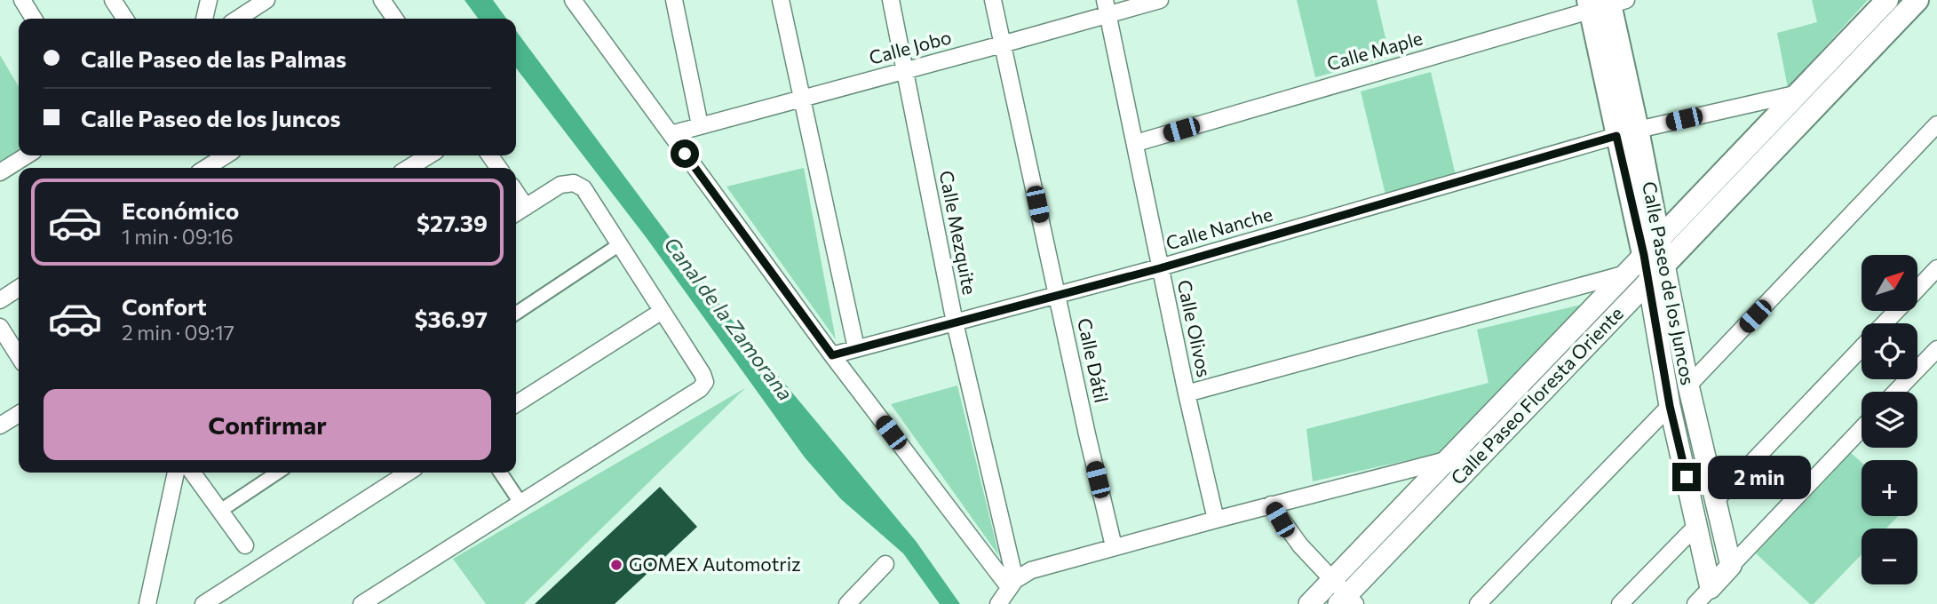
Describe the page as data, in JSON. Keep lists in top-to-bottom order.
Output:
{
  "streets": {
    "main road": ["Calle Paseo de los Juncos", "Calle Paseo Floresta Oriente"],
    "street": [
      "Calle Jobo",
      "Calle Maple",
      "Calle Nanche",
      "Calle Mezquite",
      "Calle Olivos",
      "Calle Dátil"
    ]
  },
  "crossings": [
    ["Calle Jobo", "Calle Mezquite"],
    ["Calle Jobo", "Calle Olivos"],
    ["Calle Jobo", "Calle Dátil"],
    ["Calle Maple", "Calle Paseo de los Juncos"],
    ["Calle Maple", "Calle Olivos"],
    ["Calle Nanche", "Calle Mezquite"],
    ["Calle Nanche", "Calle Paseo de los Juncos"],
    ["Calle Nanche", "Calle Olivos"],
    ["Calle Nanche", "Calle Dátil"],
    ["Calle Paseo de los Juncos", "Calle Paseo Floresta Oriente"]
  ],
  "water": ["Canal de la Zamorana"],
  "places": ["GOMEX Automotriz"],
  "north": "top right",
  "page": {
    "banner": ["Calle Paseo de las Palmas", "Calle Paseo de los Juncos"],
    "list": [
      {
        "name": "Económico",
        "note": "1 min · 09:16",
        "value": "$27.39"
      },
      {
        "name": "Confort",
        "note": "2 min · 09:17",
        "value": "$36.97"
      }
    ],
    "map_buttons": ["+", "−"],
    "buttons": "Confirmar",
    "bubble": "2 min"
  }
}
